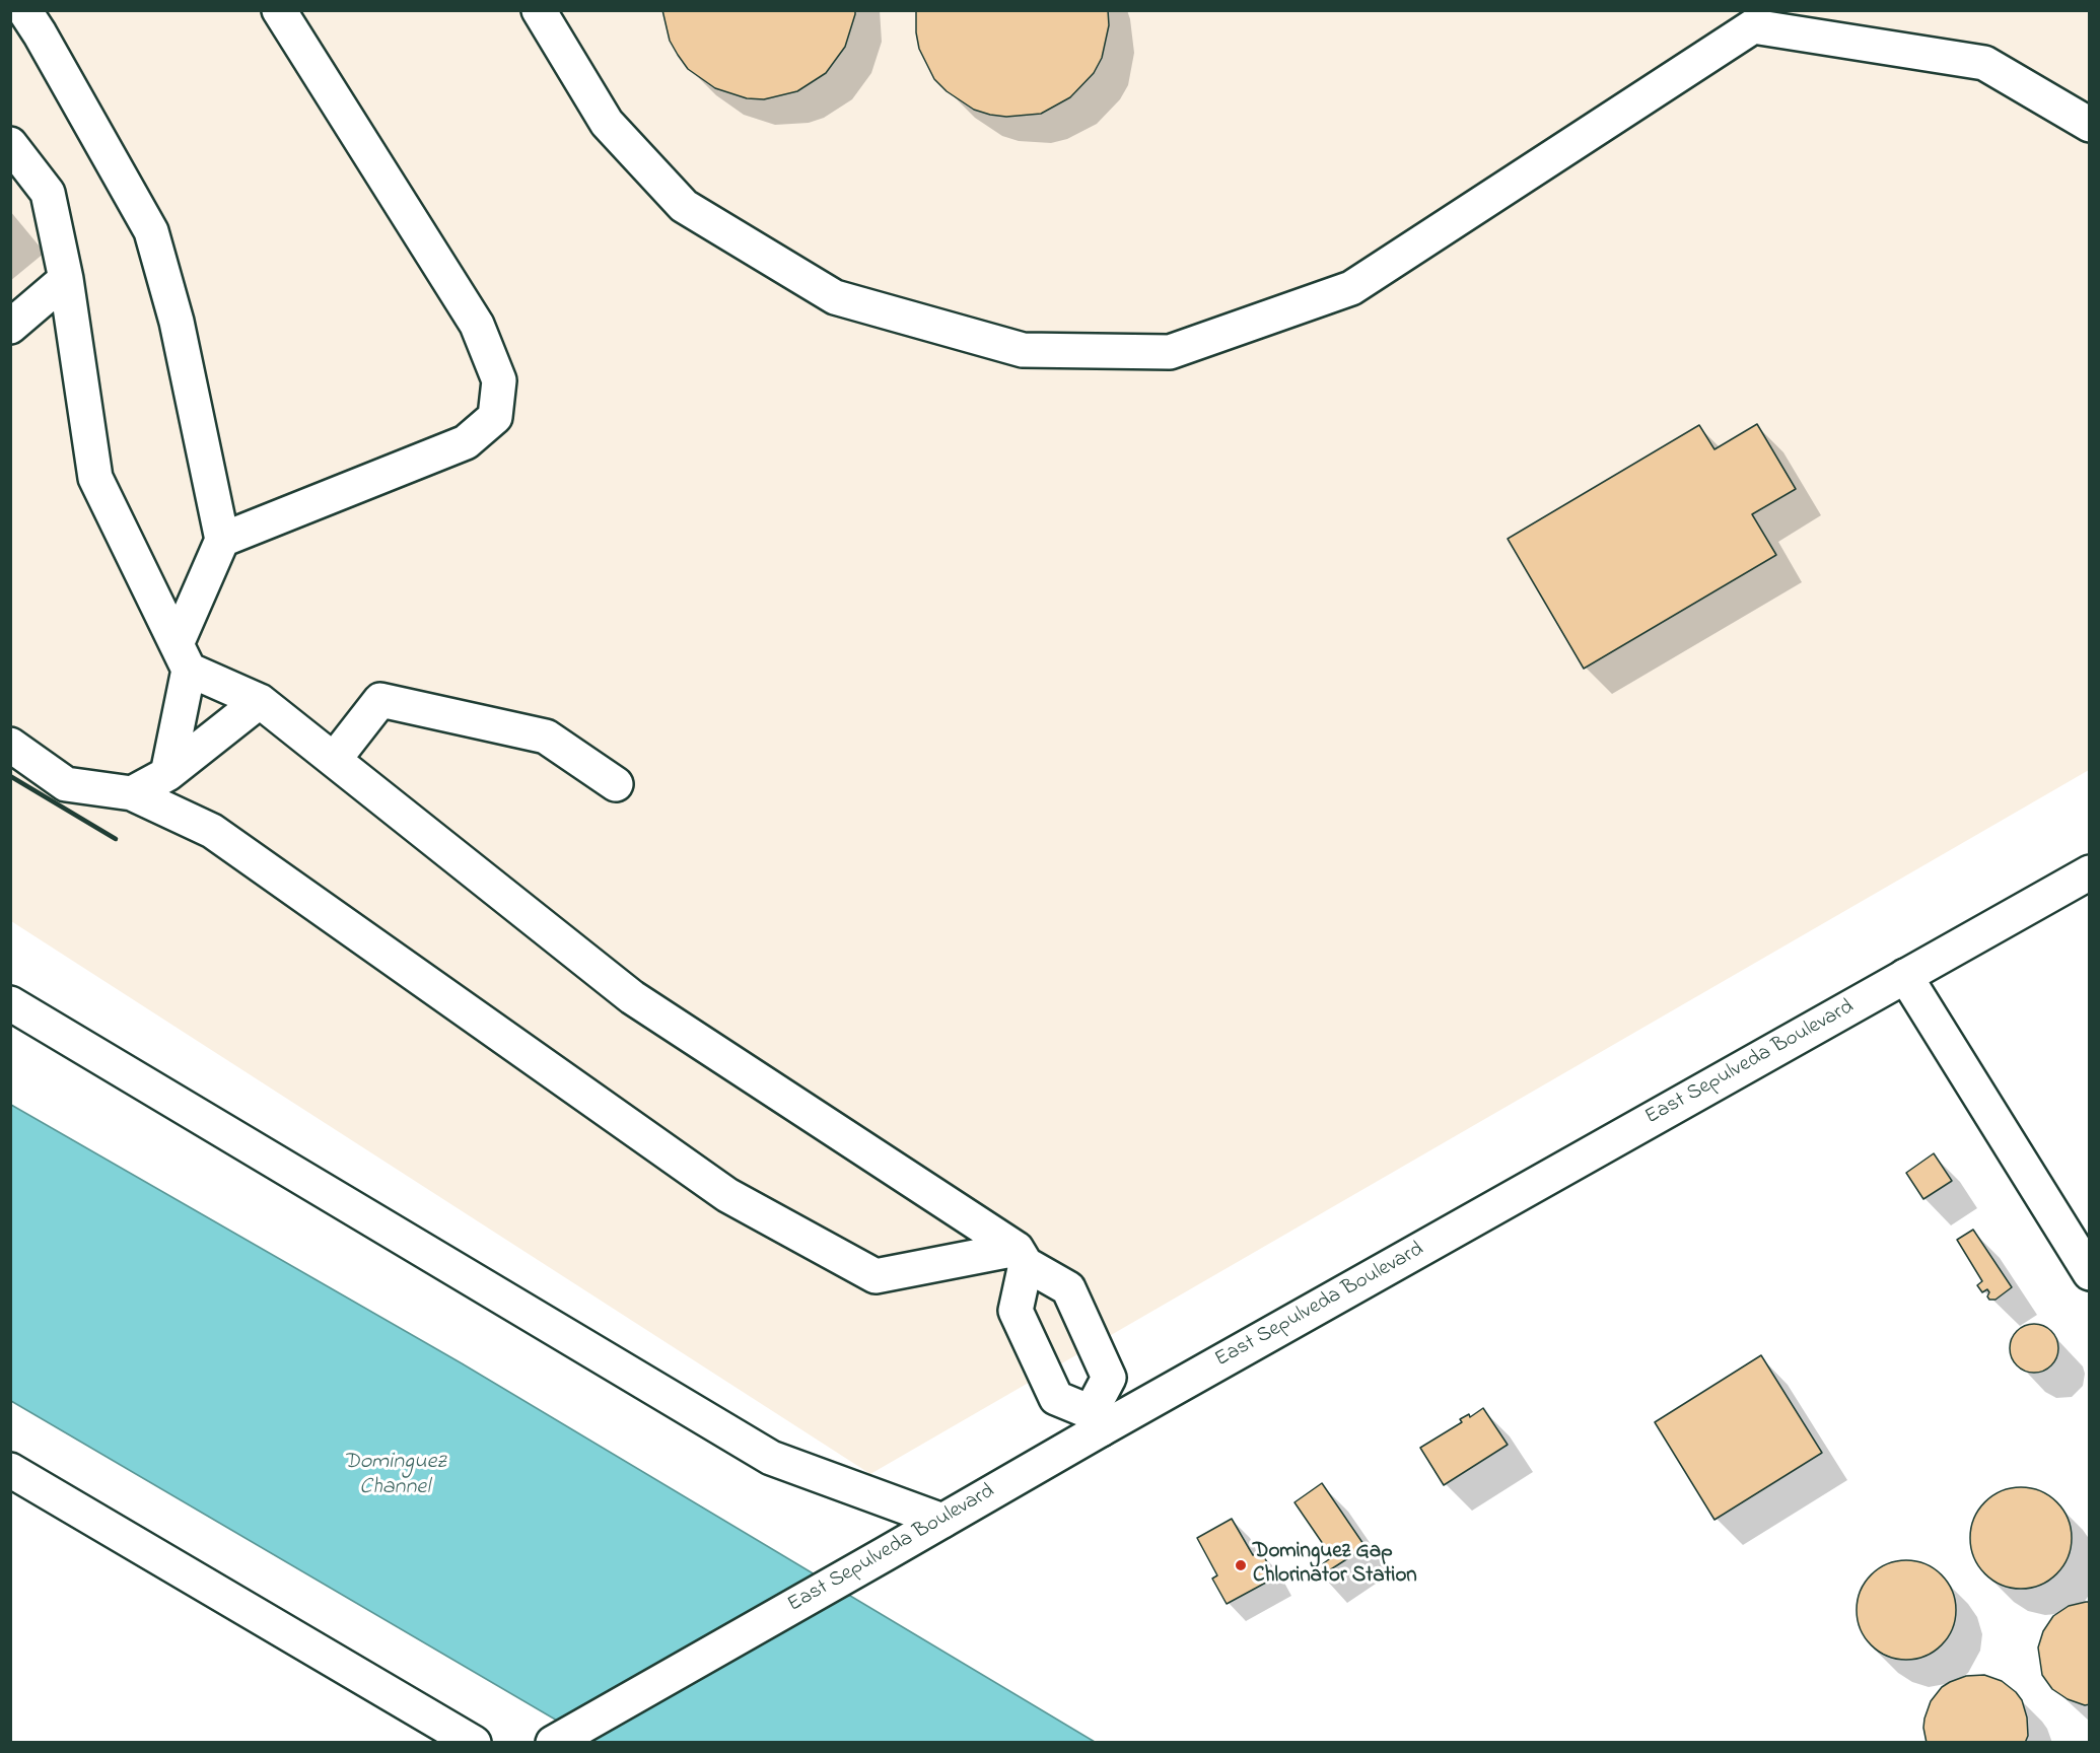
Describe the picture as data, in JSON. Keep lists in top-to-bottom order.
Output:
{
  "streets": {
    "main road": ["East Sepulveda Boulevard"]
  },
  "water": ["Dominguez Channel"],
  "places": ["Dominguez Gap Chlorinator Station"]
}
